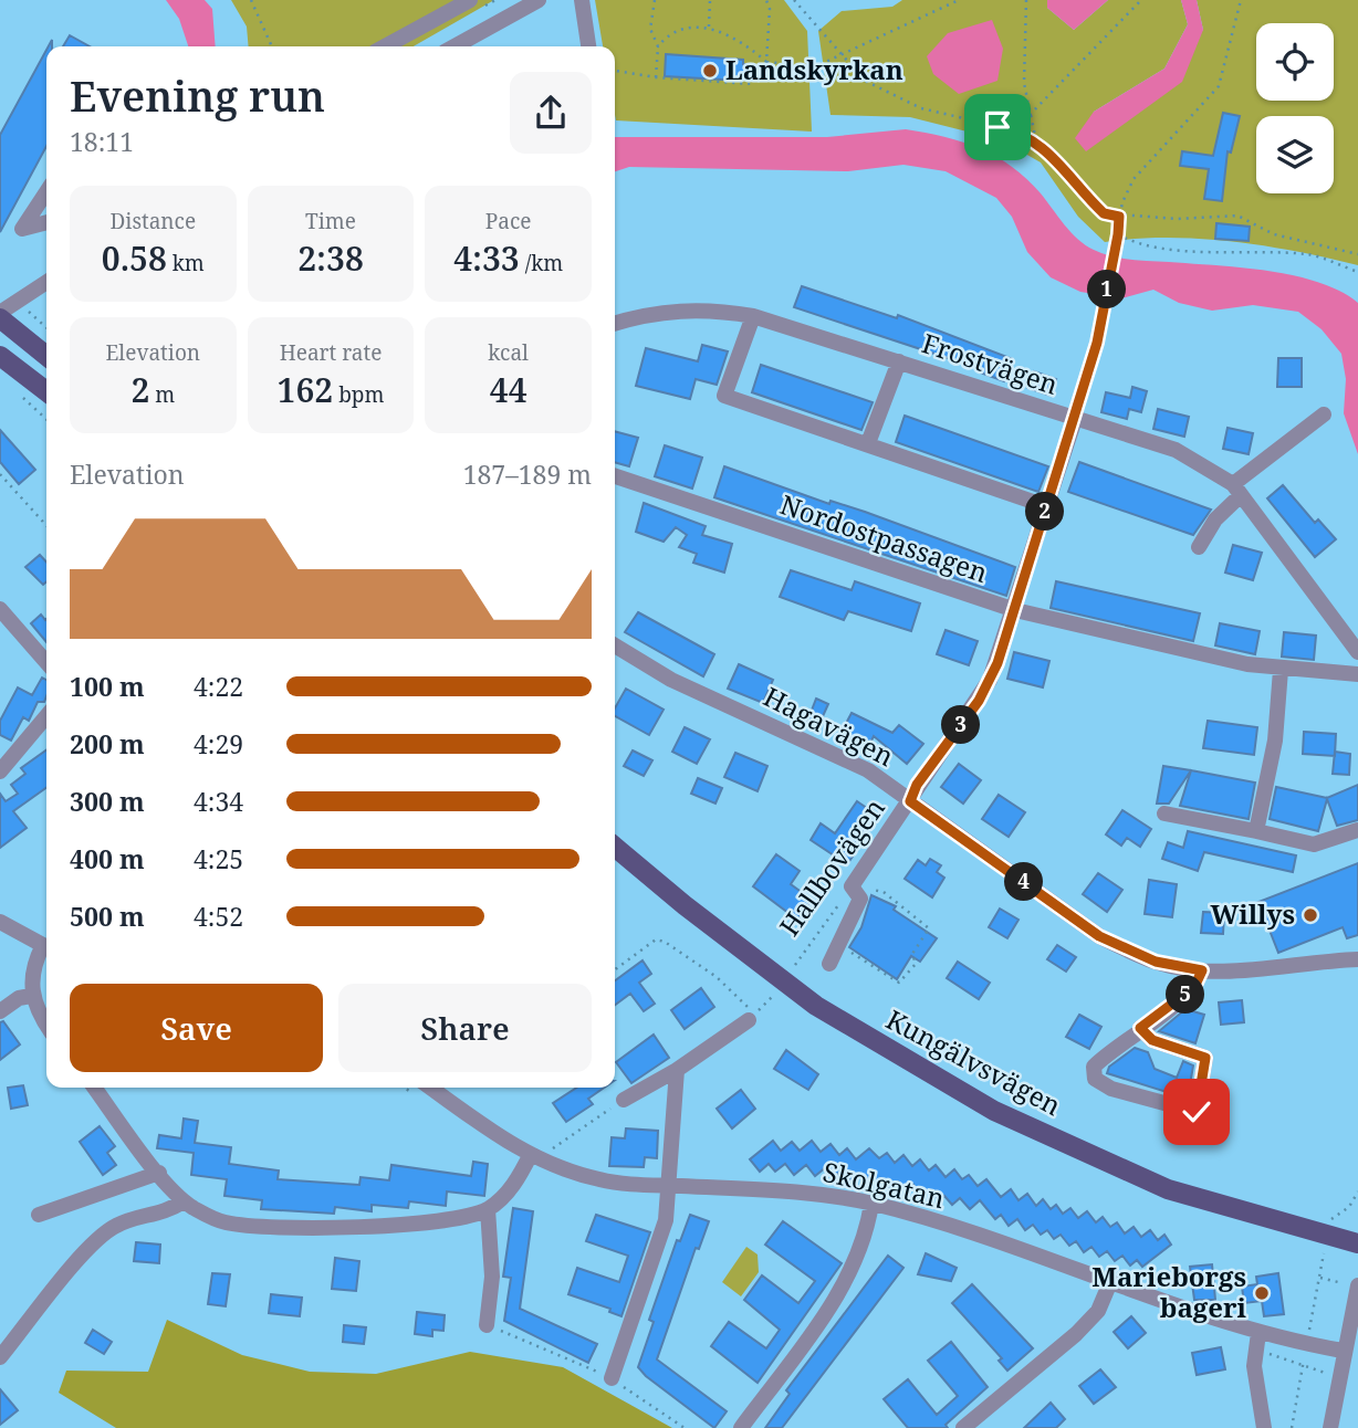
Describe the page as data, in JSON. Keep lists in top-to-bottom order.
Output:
{
  "streets": {
    "main road": ["Kungälvsvägen"],
    "street": [
      "Frostvägen",
      "Nordostpassagen",
      "Hagavägen",
      "Hallbovägen",
      "Skolgatan"
    ]
  },
  "crossings": [
    ["Frostvägen", "Hallbovägen"],
    ["Nordostpassagen", "Hallbovägen"],
    ["Hagavägen", "Hallbovägen"]
  ],
  "places": ["Landskyrkan", "Willys", "Marieborgs bageri"],
  "page": {
    "heading": ["Evening run", "18:11"],
    "stats": [
      ["Distance", "0.58 km"],
      ["Time", "2:38"],
      ["Pace", "4:33 /km"],
      ["Elevation", "2 m"],
      ["Heart rate", "162 bpm"],
      ["kcal", "44"]
    ],
    "pins": [
      "1",
      "2",
      "3",
      "4",
      "5"
    ],
    "chart": ["Elevation", "187–189 m"],
    "list": [
      {
        "name": "100 m",
        "note": "4:22"
      },
      {
        "name": "200 m",
        "note": "4:29"
      },
      {
        "name": "300 m",
        "note": "4:34"
      },
      {
        "name": "400 m",
        "note": "4:25"
      },
      {
        "name": "500 m",
        "note": "4:52"
      }
    ],
    "buttons": ["Save", "Share"]
  }
}
